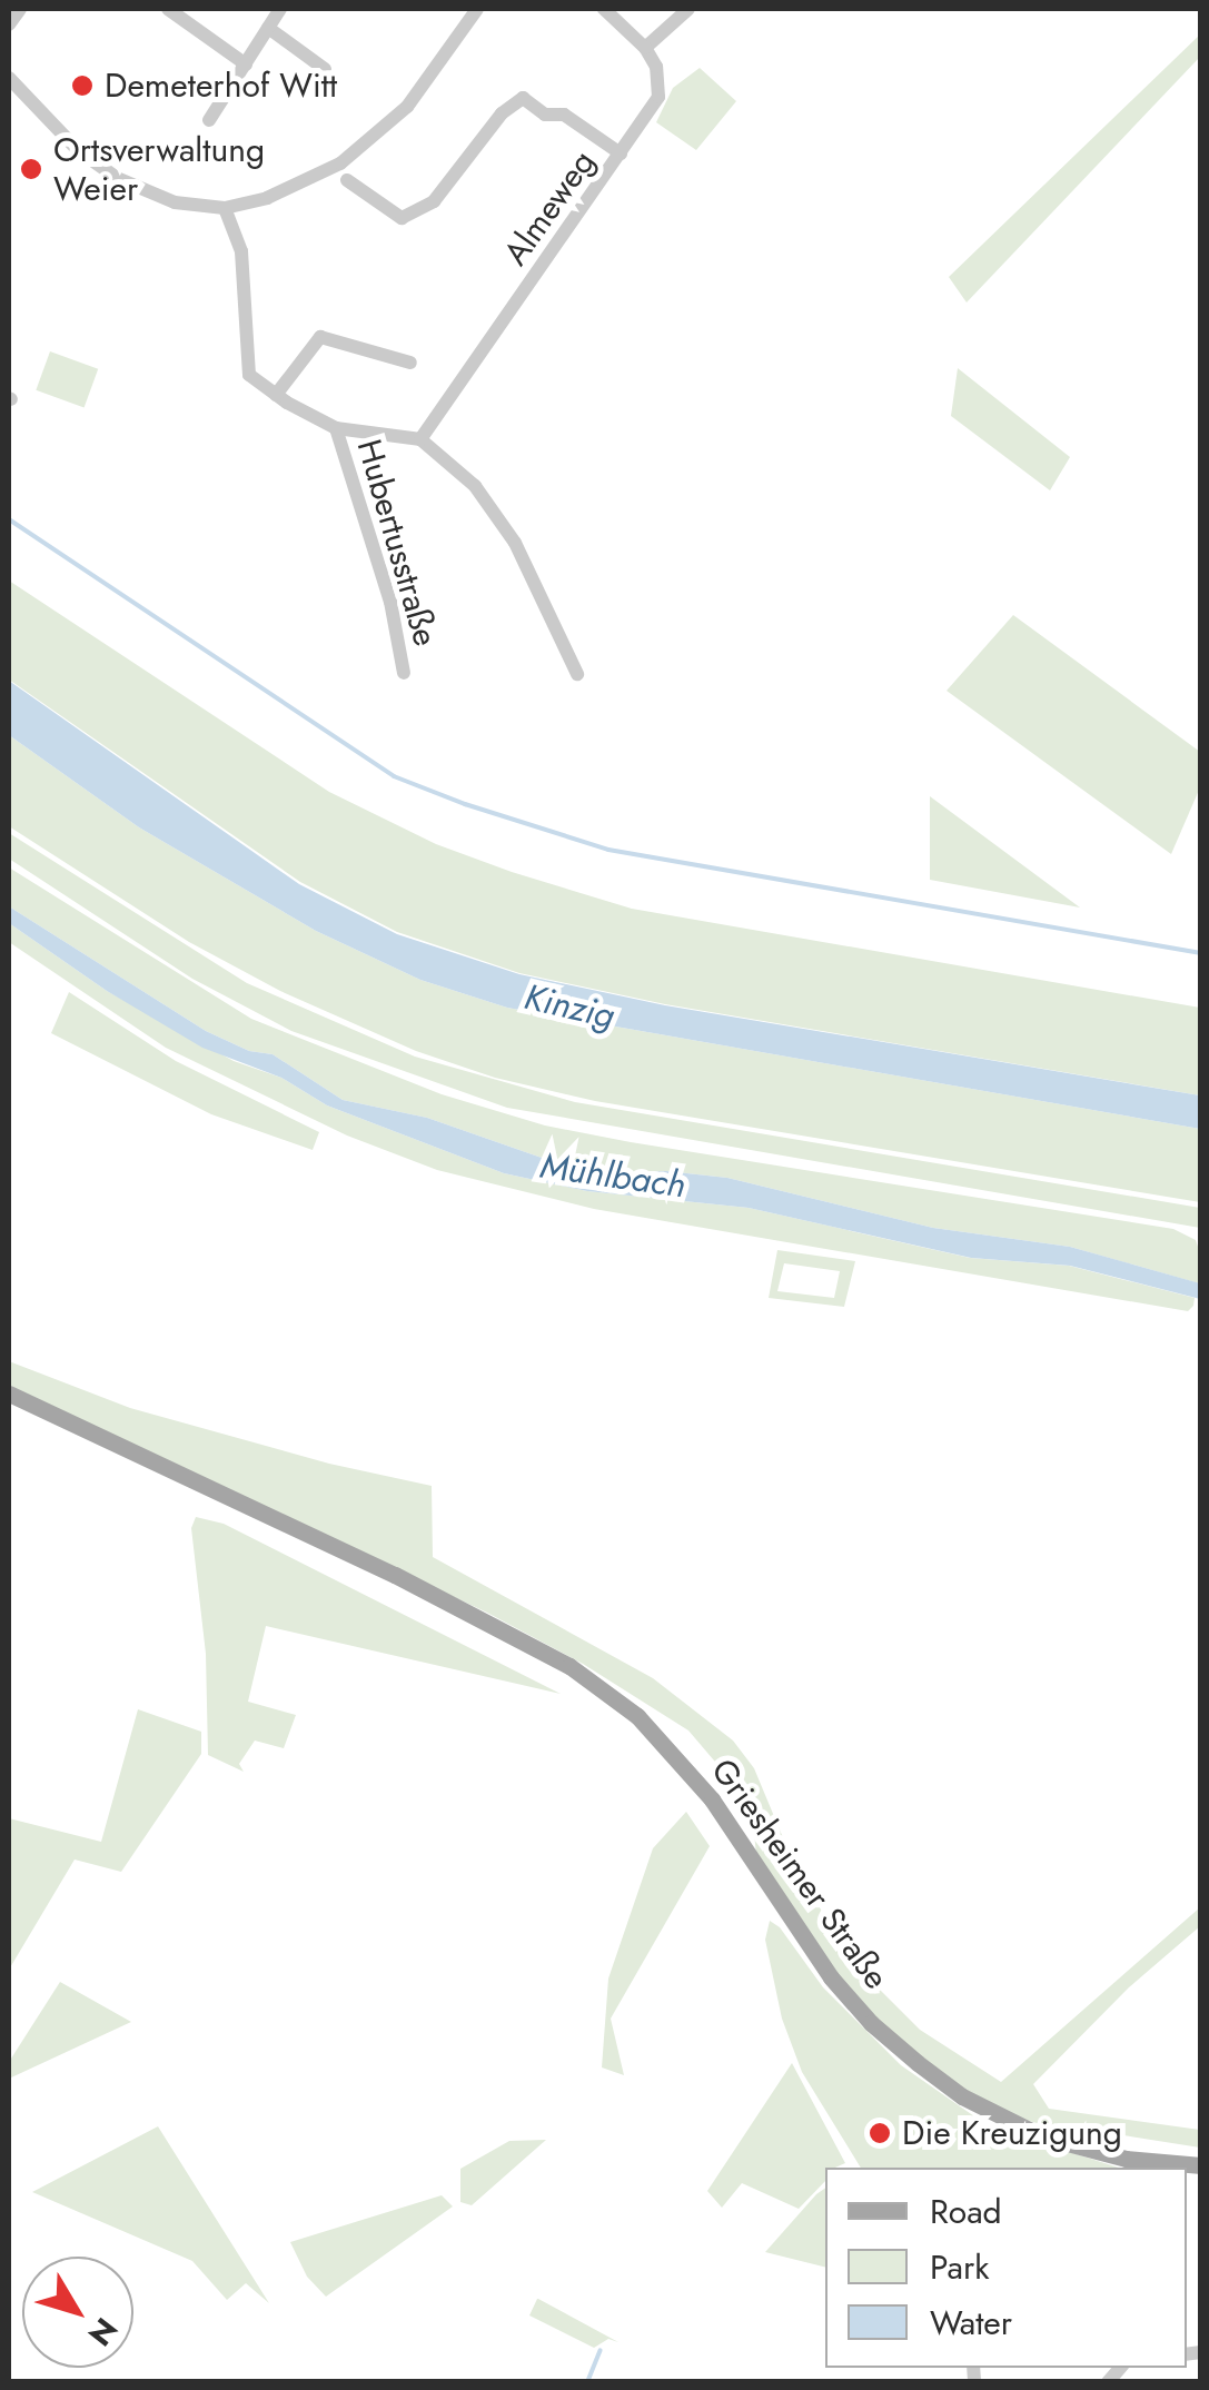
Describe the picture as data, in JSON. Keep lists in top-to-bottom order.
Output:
{
  "streets": {
    "main road": ["Griesheimer Straße"],
    "street": ["Almeweg", "Hubertusstraße"]
  },
  "crossings": [
    ["Almeweg", "Hubertusstraße"]
  ],
  "water": ["Kinzig", "Mühlbach"],
  "places": ["Demeterhof Witt", "Ortsverwaltung Weier", "Die Kreuzigung"],
  "legend": ["Road", "Park", "Water"],
  "north": "bottom right"
}
